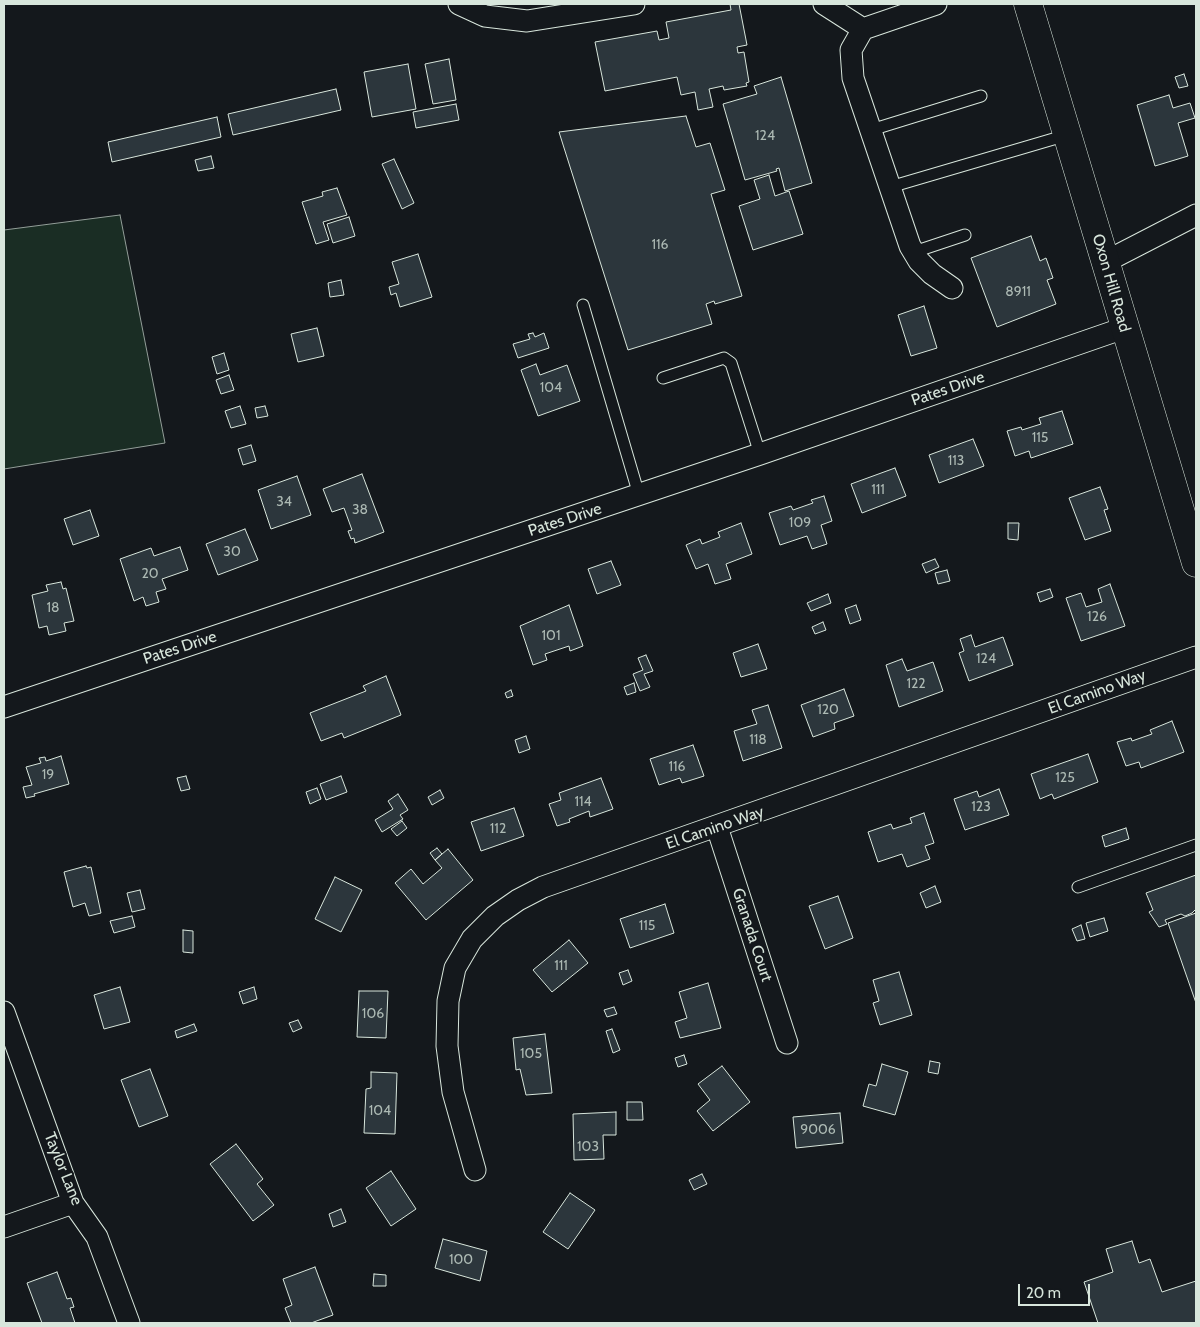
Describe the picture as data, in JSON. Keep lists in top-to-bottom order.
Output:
{
  "streets": {
    "main road": ["Oxon Hill Road"],
    "street": [
      "Pates Drive",
      "El Camino Way",
      "Granada Court",
      "Taylor Lane"
    ]
  },
  "crossings": [
    ["Oxon Hill Road", "Pates Drive"],
    ["El Camino Way", "Granada Court"]
  ],
  "house_numbers": [
    "124",
    "116",
    "8911",
    "104",
    "115",
    "113",
    "111",
    "34",
    "38",
    "109",
    "30",
    "20",
    "18",
    "126",
    "101",
    "124",
    "122",
    "120",
    "118",
    "116",
    "19",
    "125",
    "114",
    "123",
    "112",
    "115",
    "111",
    "106",
    "105",
    "104",
    "9006",
    "103",
    "100"
  ],
  "scale_bar": "20 m"
}
